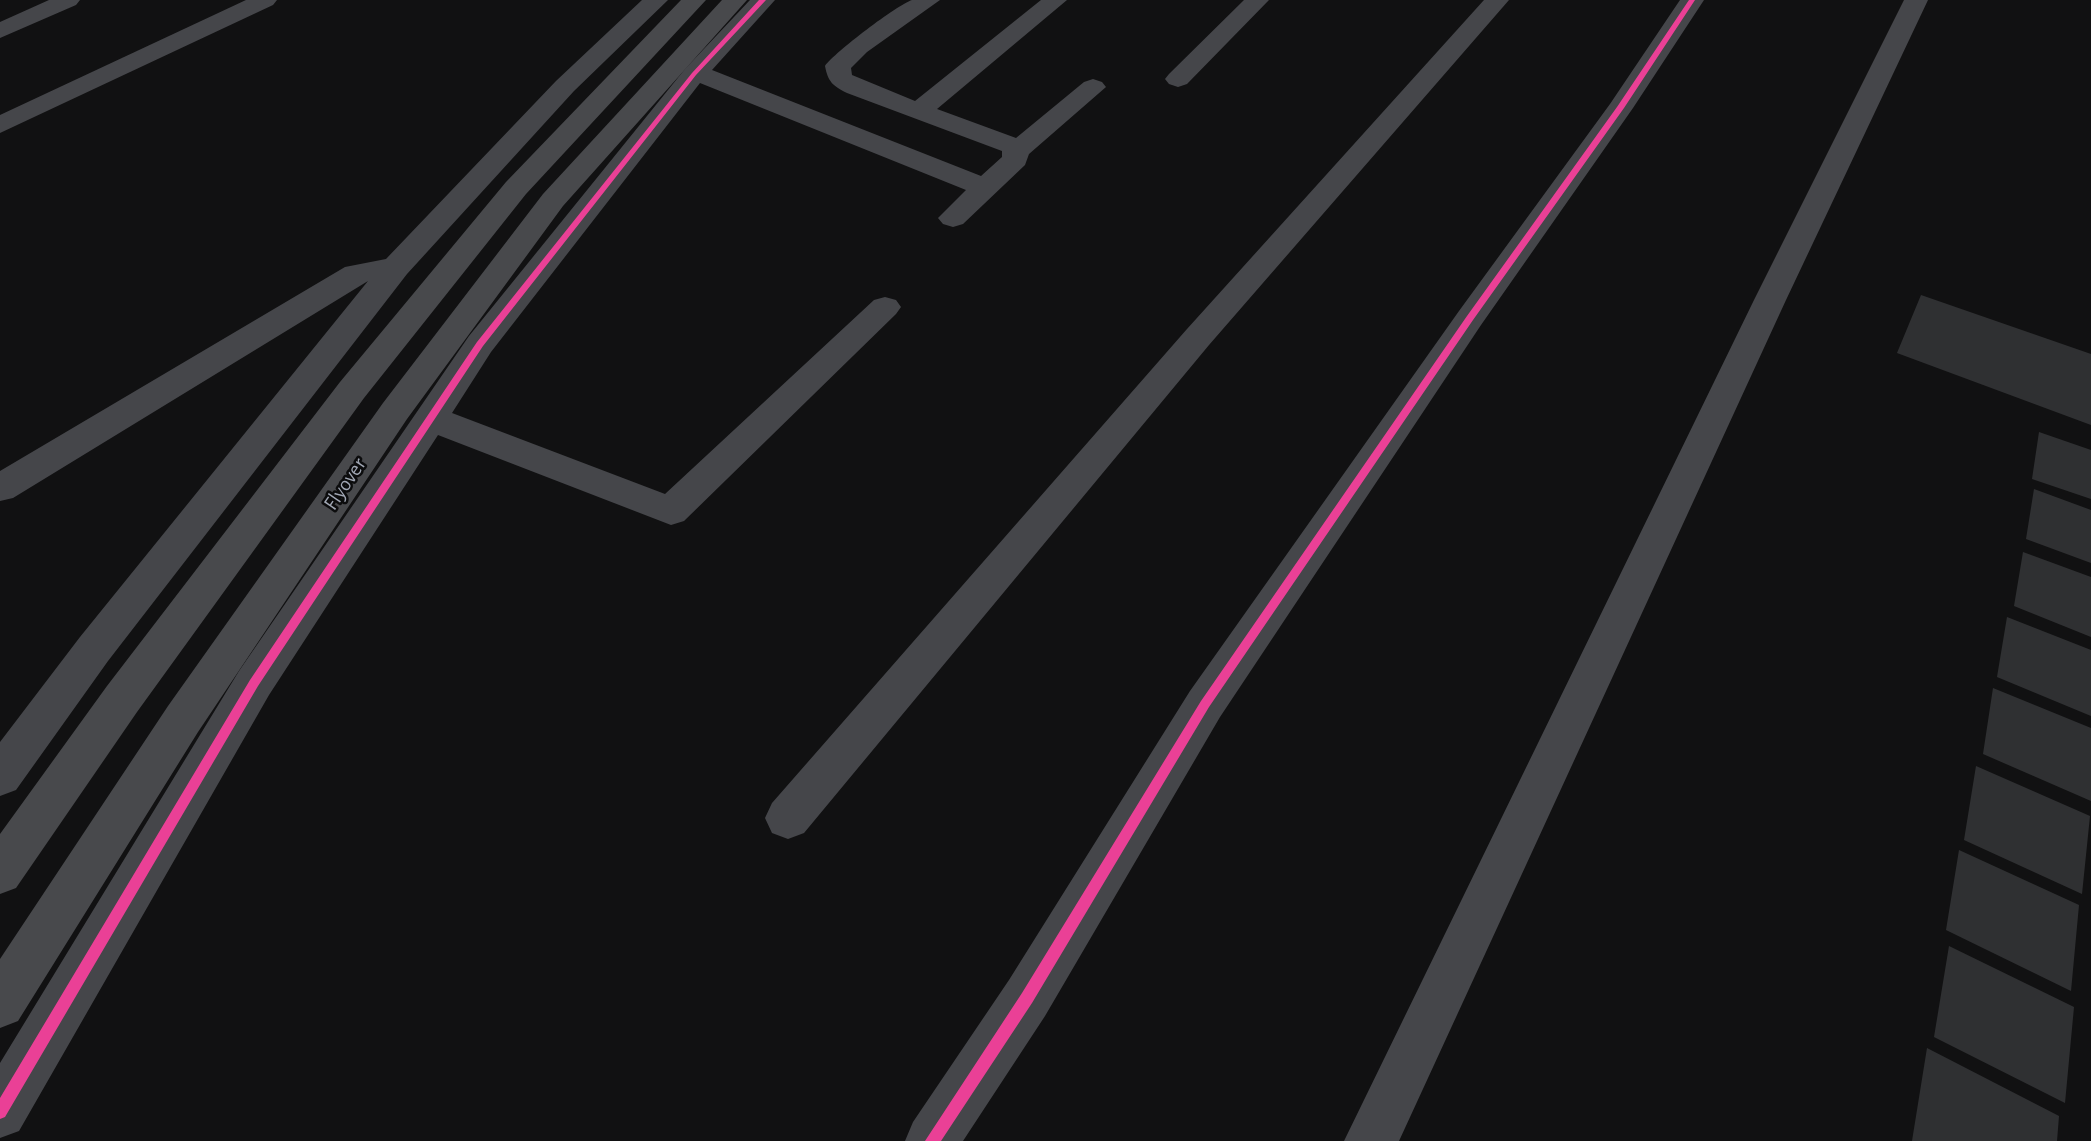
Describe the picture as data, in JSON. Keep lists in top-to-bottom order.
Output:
{
  "streets": {
    "main road": ["Flyover"]
  }
}
